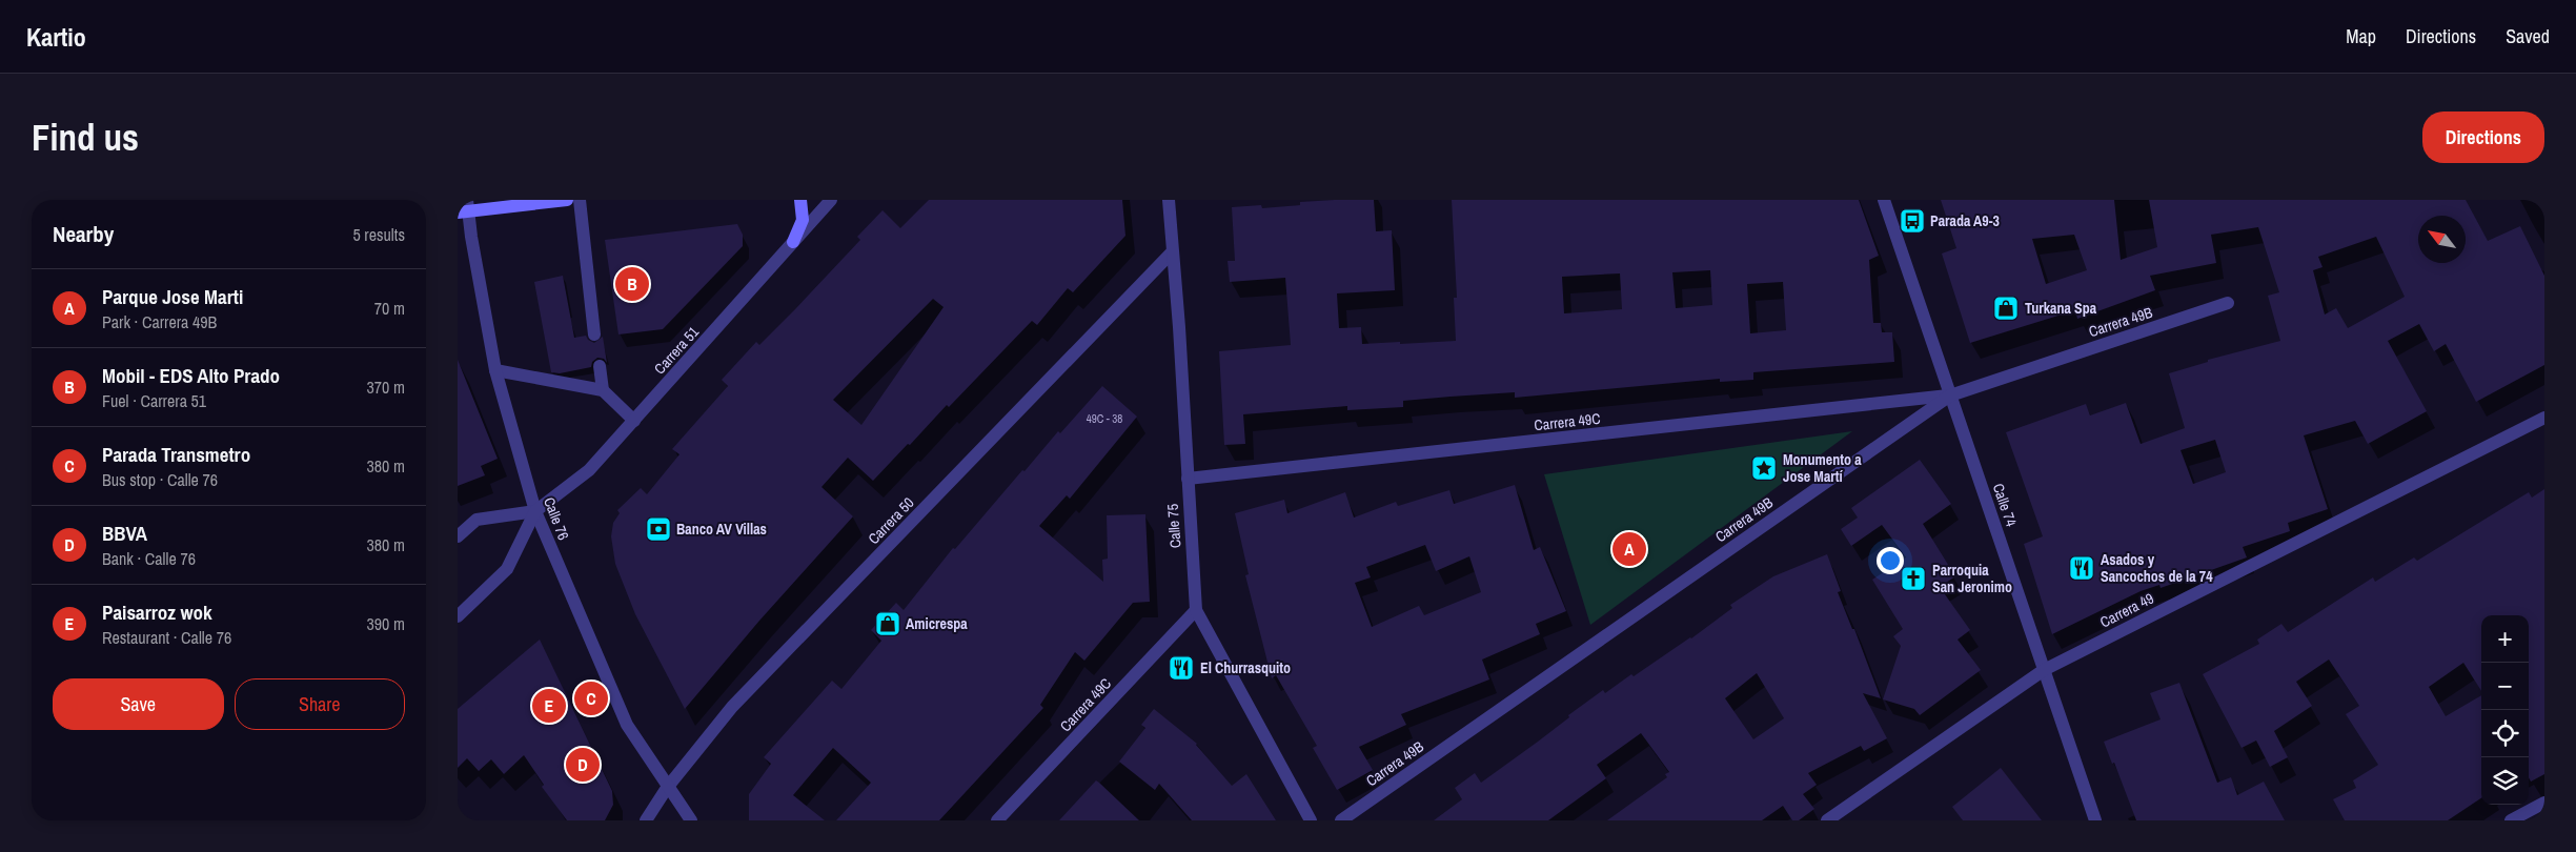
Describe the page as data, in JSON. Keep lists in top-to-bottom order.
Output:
{
  "streets": {
    "street": [
      "Carrera 49B",
      "Carrera 51",
      "Carrera 49C",
      "Calle 74",
      "Calle 76",
      "Carrera 50",
      "Calle 75",
      "Carrera 49"
    ]
  },
  "crossings": [
    ["Carrera 49B", "Carrera 49C"],
    ["Carrera 49B", "Calle 74"],
    ["Carrera 51", "Calle 76"],
    ["Carrera 49C", "Calle 74"],
    ["Carrera 49C", "Calle 75"],
    ["Calle 74", "Carrera 49"],
    ["Calle 76", "Carrera 50"],
    ["Carrera 50", "Calle 75"]
  ],
  "places": {
    "bus stop": ["Parada A9-3"],
    "shop": ["Turkana Spa", "Amicrespa"],
    "place": ["Monumento a Jose Martí"],
    "bank": ["Banco AV Villas"],
    "restaurant": ["Asados y Sancochos de la 74", "El Churrasquito"],
    "church": ["Parroquia San Jeronimo"]
  },
  "house_numbers": ["49C - 38"],
  "north": "top left",
  "page": {
    "header": "Kartio",
    "nav": ["Map", "Directions", "Saved"],
    "buttons": [
      "Directions",
      ["Save", "Share"]
    ],
    "title": "Find us",
    "heading": ["Nearby", "5 results"],
    "pins": [
      "B",
      "A",
      "C",
      "E",
      "D"
    ],
    "list": [
      {
        "mark": "A",
        "name": "Parque Jose Marti",
        "note": "Park · Carrera 49B",
        "value": "70 m"
      },
      {
        "mark": "B",
        "name": "Mobil - EDS Alto Prado",
        "note": "Fuel · Carrera 51",
        "value": "370 m"
      },
      {
        "mark": "C",
        "name": "Parada Transmetro",
        "note": "Bus stop · Calle 76",
        "value": "380 m"
      },
      {
        "mark": "D",
        "name": "BBVA",
        "note": "Bank · Calle 76",
        "value": "380 m"
      },
      {
        "mark": "E",
        "name": "Paisarroz wok",
        "note": "Restaurant · Calle 76",
        "value": "390 m"
      }
    ],
    "map_buttons": ["+", "−"]
  }
}
